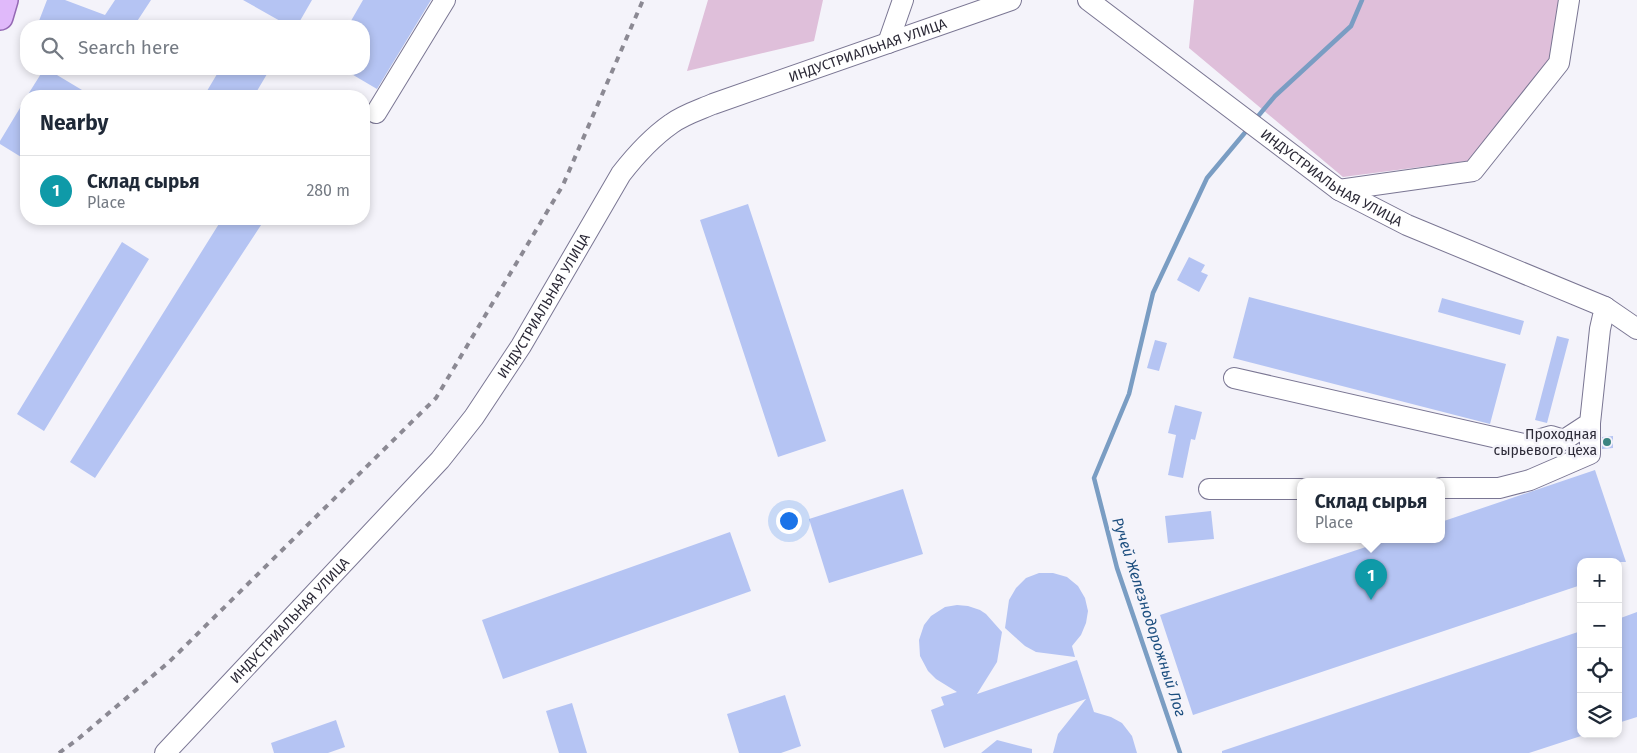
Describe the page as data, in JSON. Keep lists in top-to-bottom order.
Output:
{
  "streets": {
    "street": ["ИНДУСТРИАЛЬНАЯ УЛИЦА"]
  },
  "water": ["Ручей Железнодорожный Лог"],
  "places": ["Проходная сырьевого цеха"],
  "page": {
    "search": "Search here",
    "heading": "Nearby",
    "list": [
      {
        "mark": "1",
        "name": "Склад сырья",
        "note": "Place",
        "value": "280 m"
      }
    ],
    "popup": ["Склад сырья", "Place"],
    "map_buttons": ["+", "−"],
    "pins": "1"
  }
}
